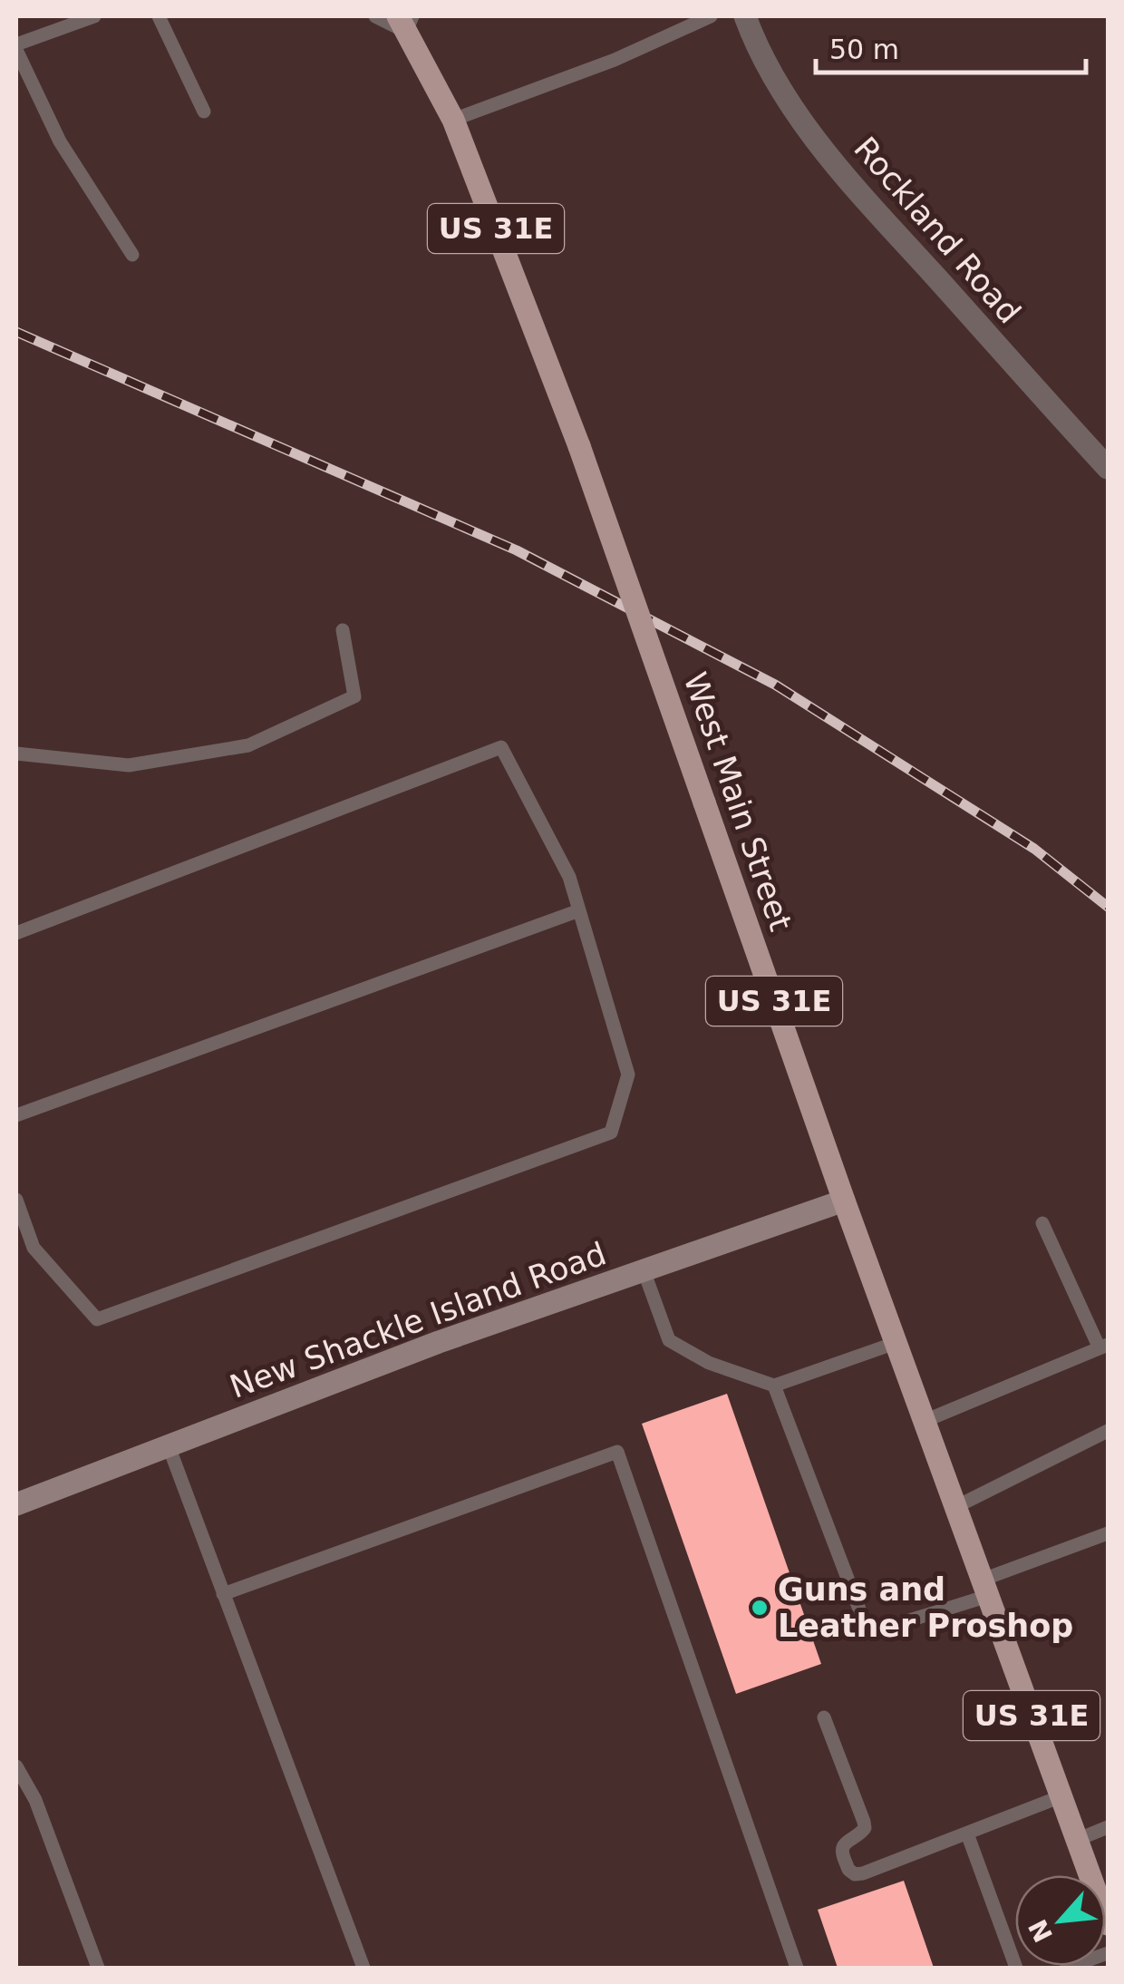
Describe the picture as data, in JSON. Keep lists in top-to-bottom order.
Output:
{
  "streets": {
    "main road": ["US 31E", "West Main Street", "New Shackle Island Road"],
    "street": ["Rockland Road"]
  },
  "crossings": [
    ["West Main Street", "New Shackle Island Road"]
  ],
  "places": ["Guns and Leather Proshop"],
  "scale_bar": "50 m",
  "north": "bottom left"
}
